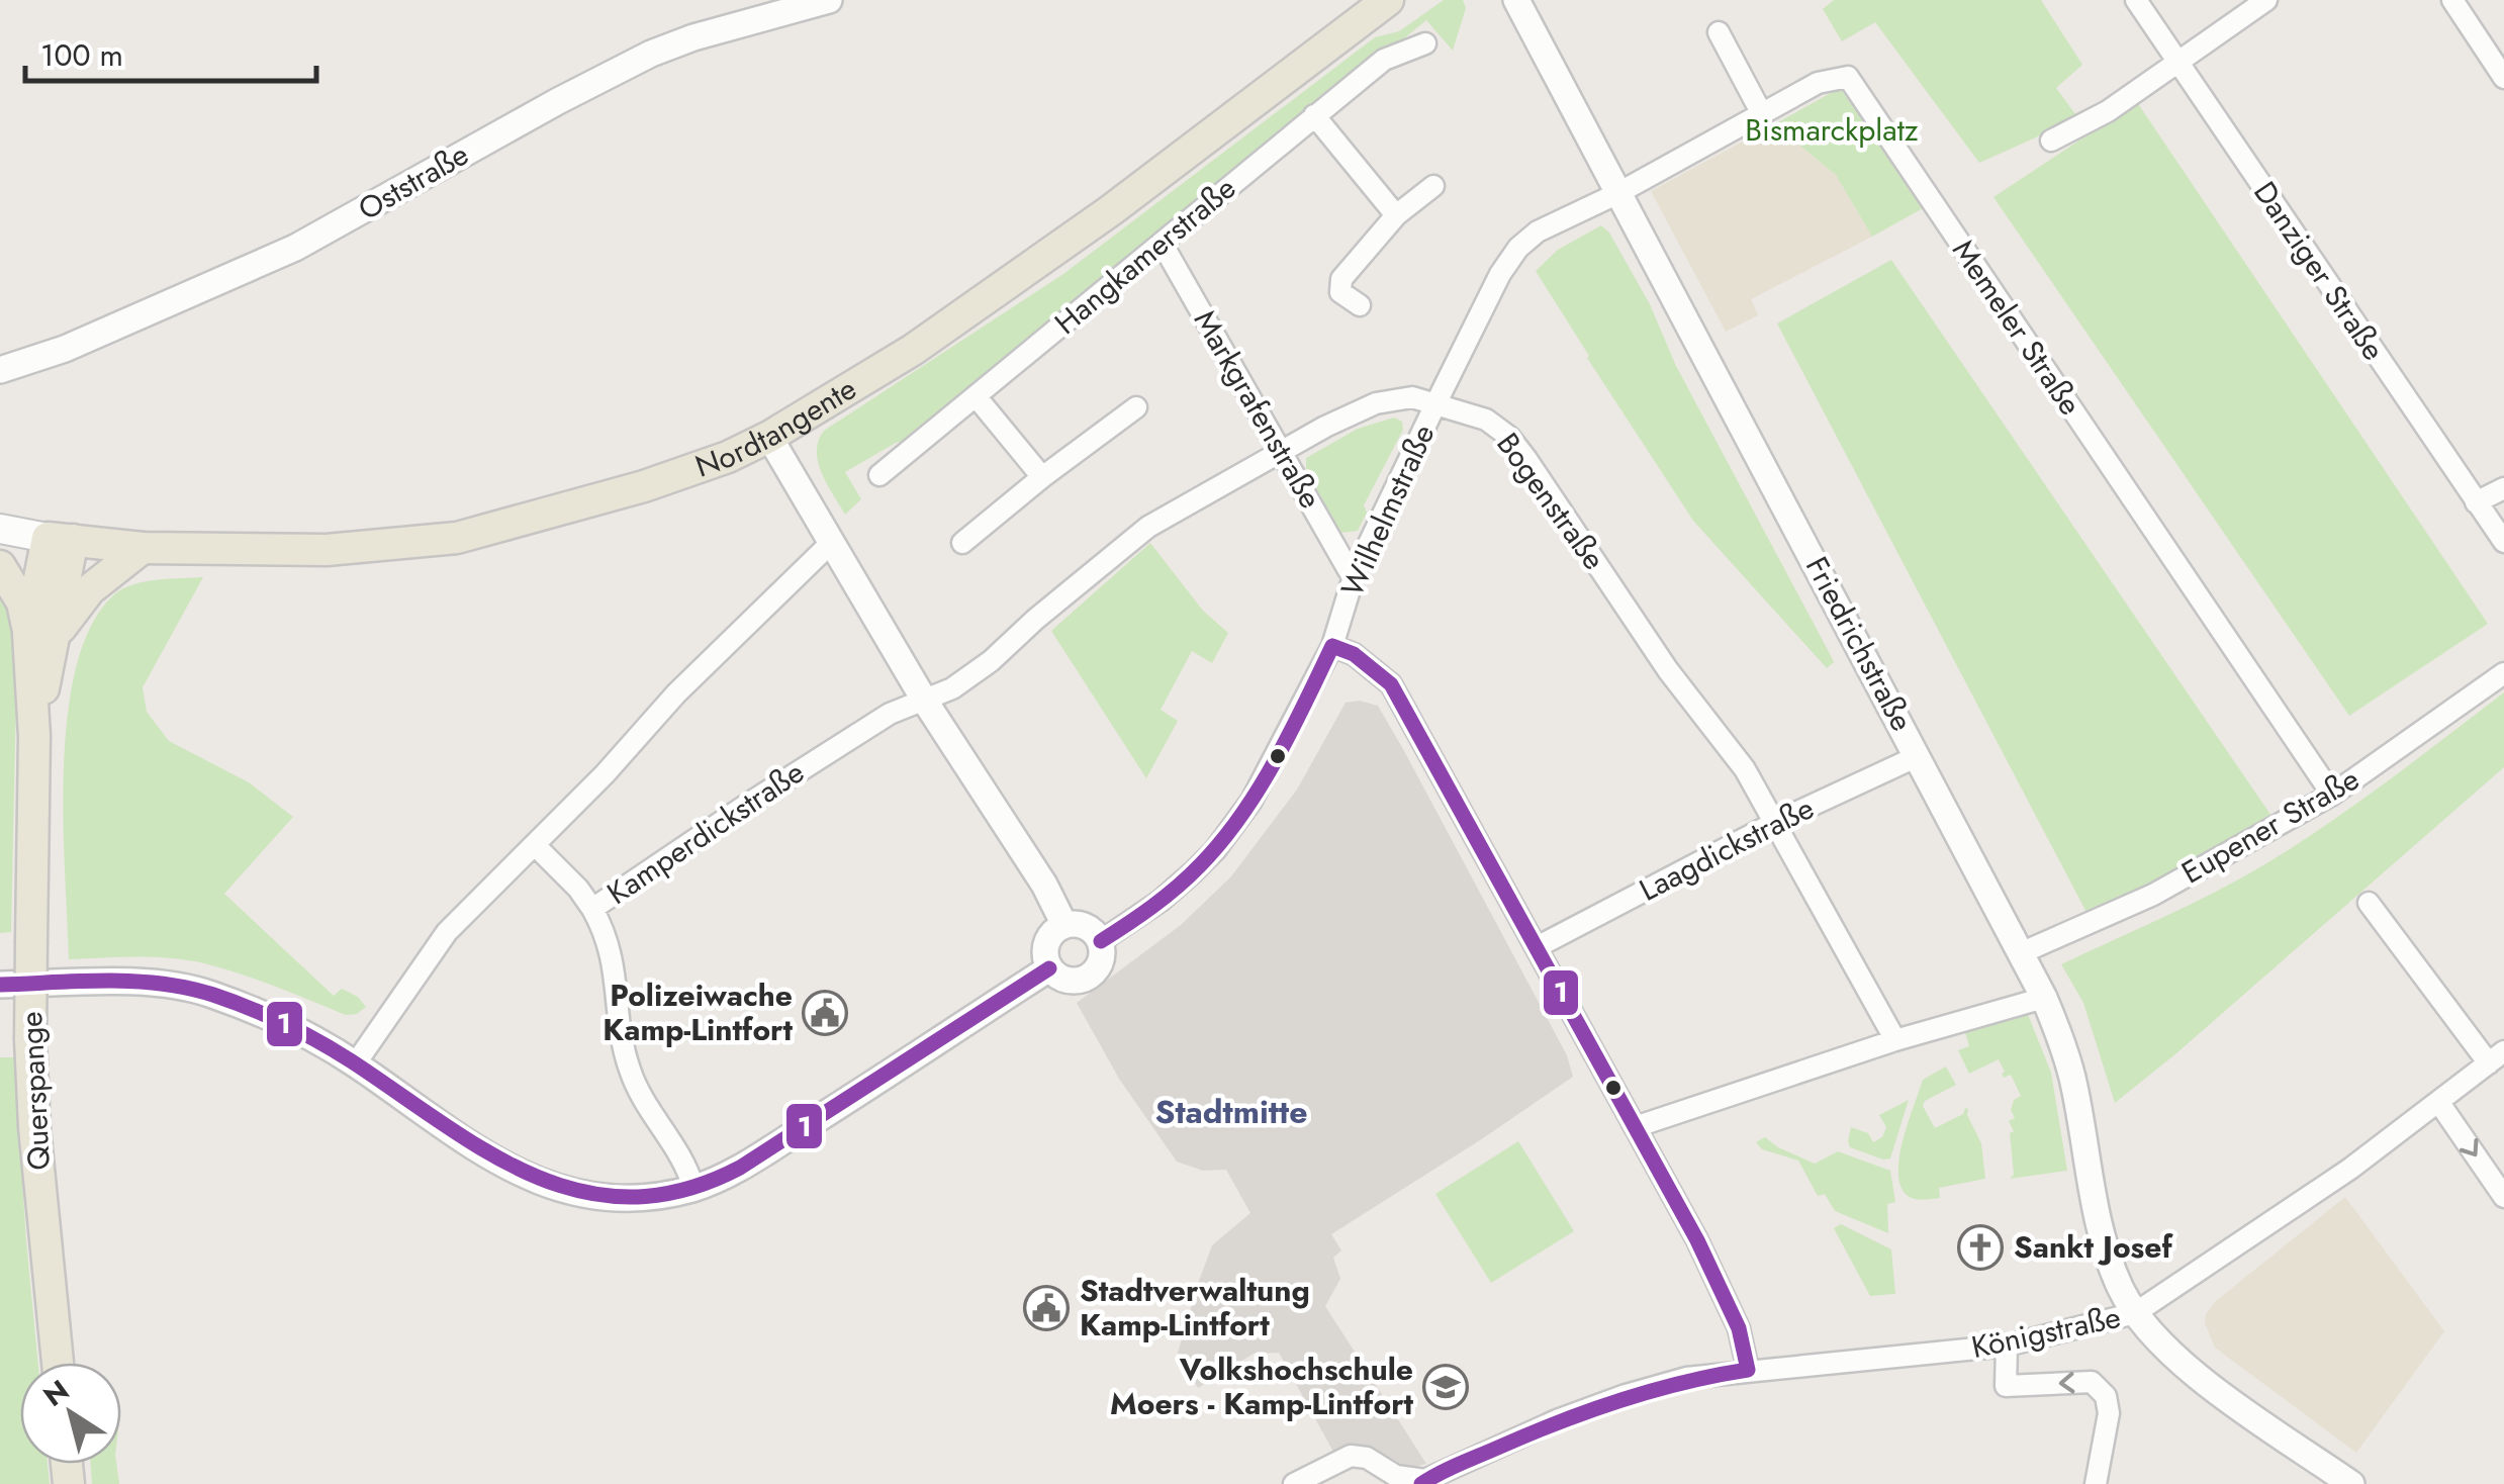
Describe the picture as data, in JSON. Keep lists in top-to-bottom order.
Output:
{
  "streets": {
    "main road": ["Nordtangente", "Querspange"],
    "street": [
      "Oststraße",
      "Hangkamerstraße",
      "Danziger Straße",
      "Memeler Straße",
      "Markgrafenstraße",
      "Bogenstraße",
      "Wilhelmstraße",
      "Friedrichstraße",
      "Eupener Straße",
      "Kamperdickstraße",
      "Laagdickstraße",
      "Königstraße"
    ]
  },
  "crossings": [
    ["Hangkamerstraße", "Markgrafenstraße"],
    ["Memeler Straße", "Wilhelmstraße"],
    ["Memeler Straße", "Friedrichstraße"],
    ["Memeler Straße", "Eupener Straße"],
    ["Markgrafenstraße", "Bogenstraße"],
    ["Markgrafenstraße", "Wilhelmstraße"],
    ["Nordtangente", "Querspange"],
    ["Bogenstraße", "Wilhelmstraße"],
    ["Bogenstraße", "Kamperdickstraße"],
    ["Bogenstraße", "Laagdickstraße"],
    ["Wilhelmstraße", "Friedrichstraße"],
    ["Friedrichstraße", "Eupener Straße"],
    ["Friedrichstraße", "Laagdickstraße"],
    ["Friedrichstraße", "Königstraße"]
  ],
  "districts": ["Stadtmitte"],
  "parks": ["Bismarckplatz"],
  "places": {
    "public building": ["Polizeiwache Kamp-Lintfort", "Stadtverwaltung Kamp-Lintfort"],
    "church": ["Sankt Josef"],
    "school or university": ["Volkshochschule Moers - Kamp-Lintfort"]
  },
  "lines": ["transit line 1"],
  "scale_bar": "100 m",
  "north": "top left"
}
